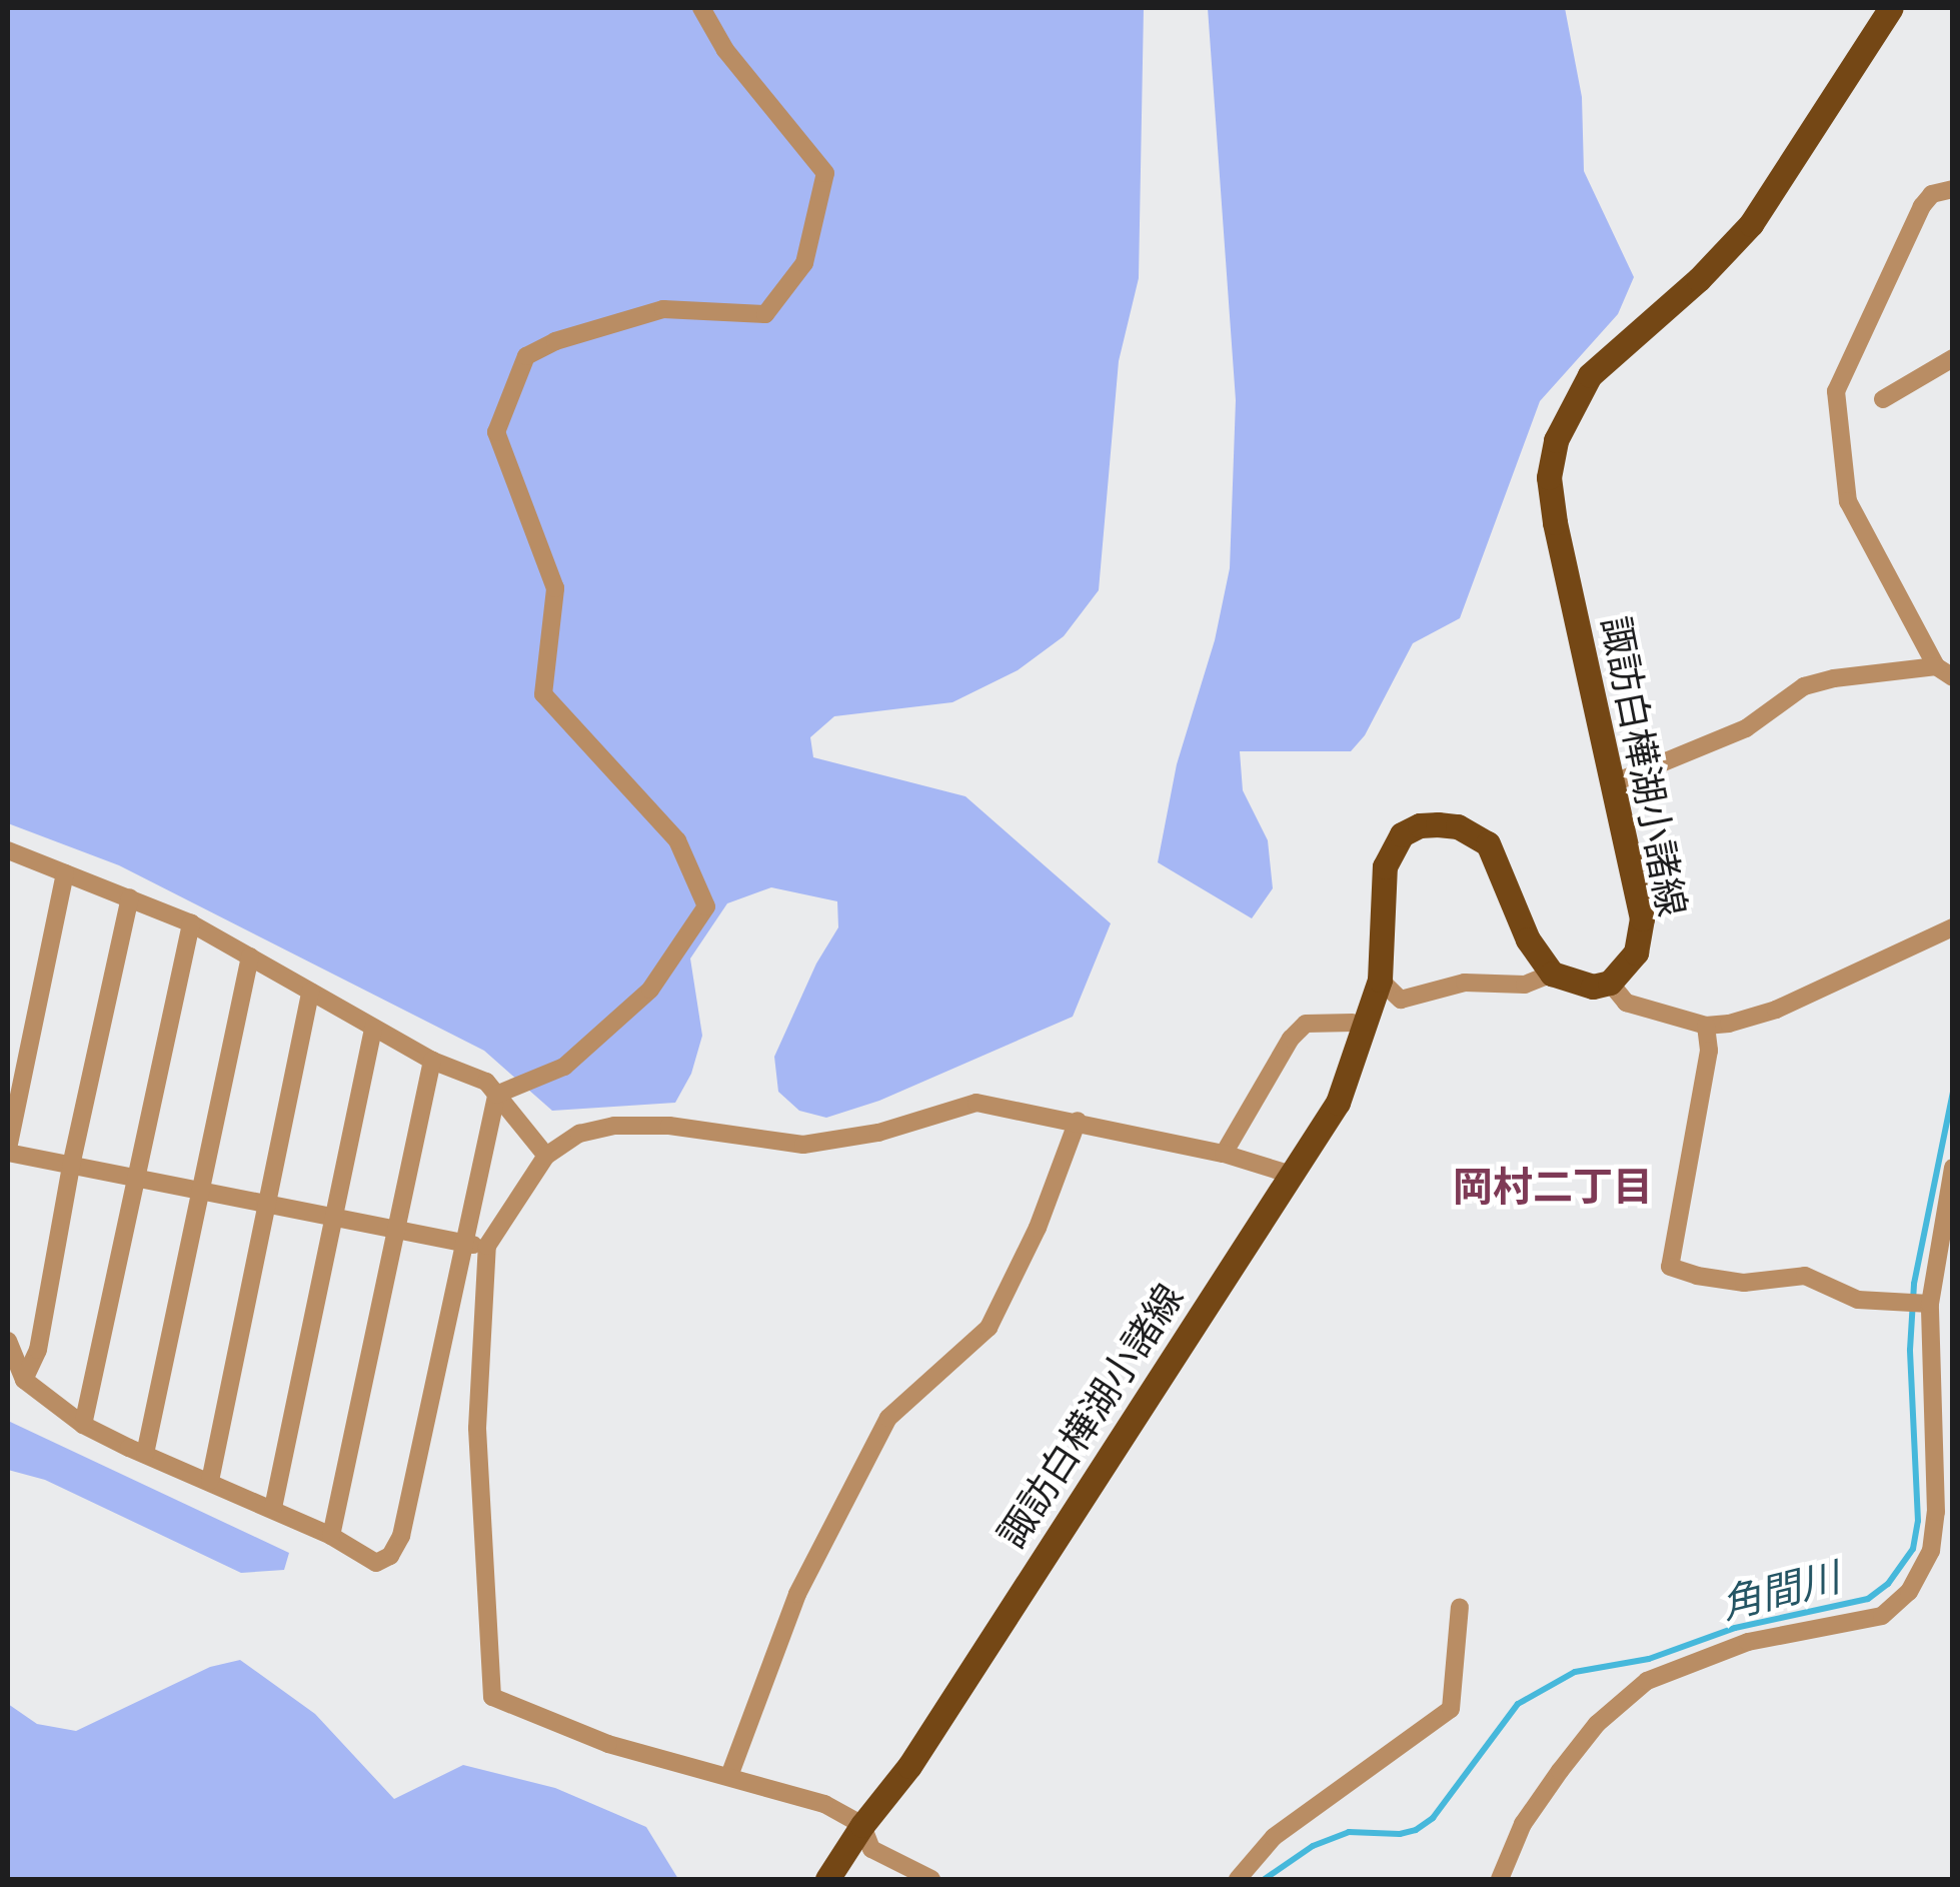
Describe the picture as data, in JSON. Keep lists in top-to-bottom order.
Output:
{
  "streets": {
    "main road": ["諏訪白樺湖小諸線"]
  },
  "districts": ["岡村二丁目"],
  "water": ["角間川"]
}
